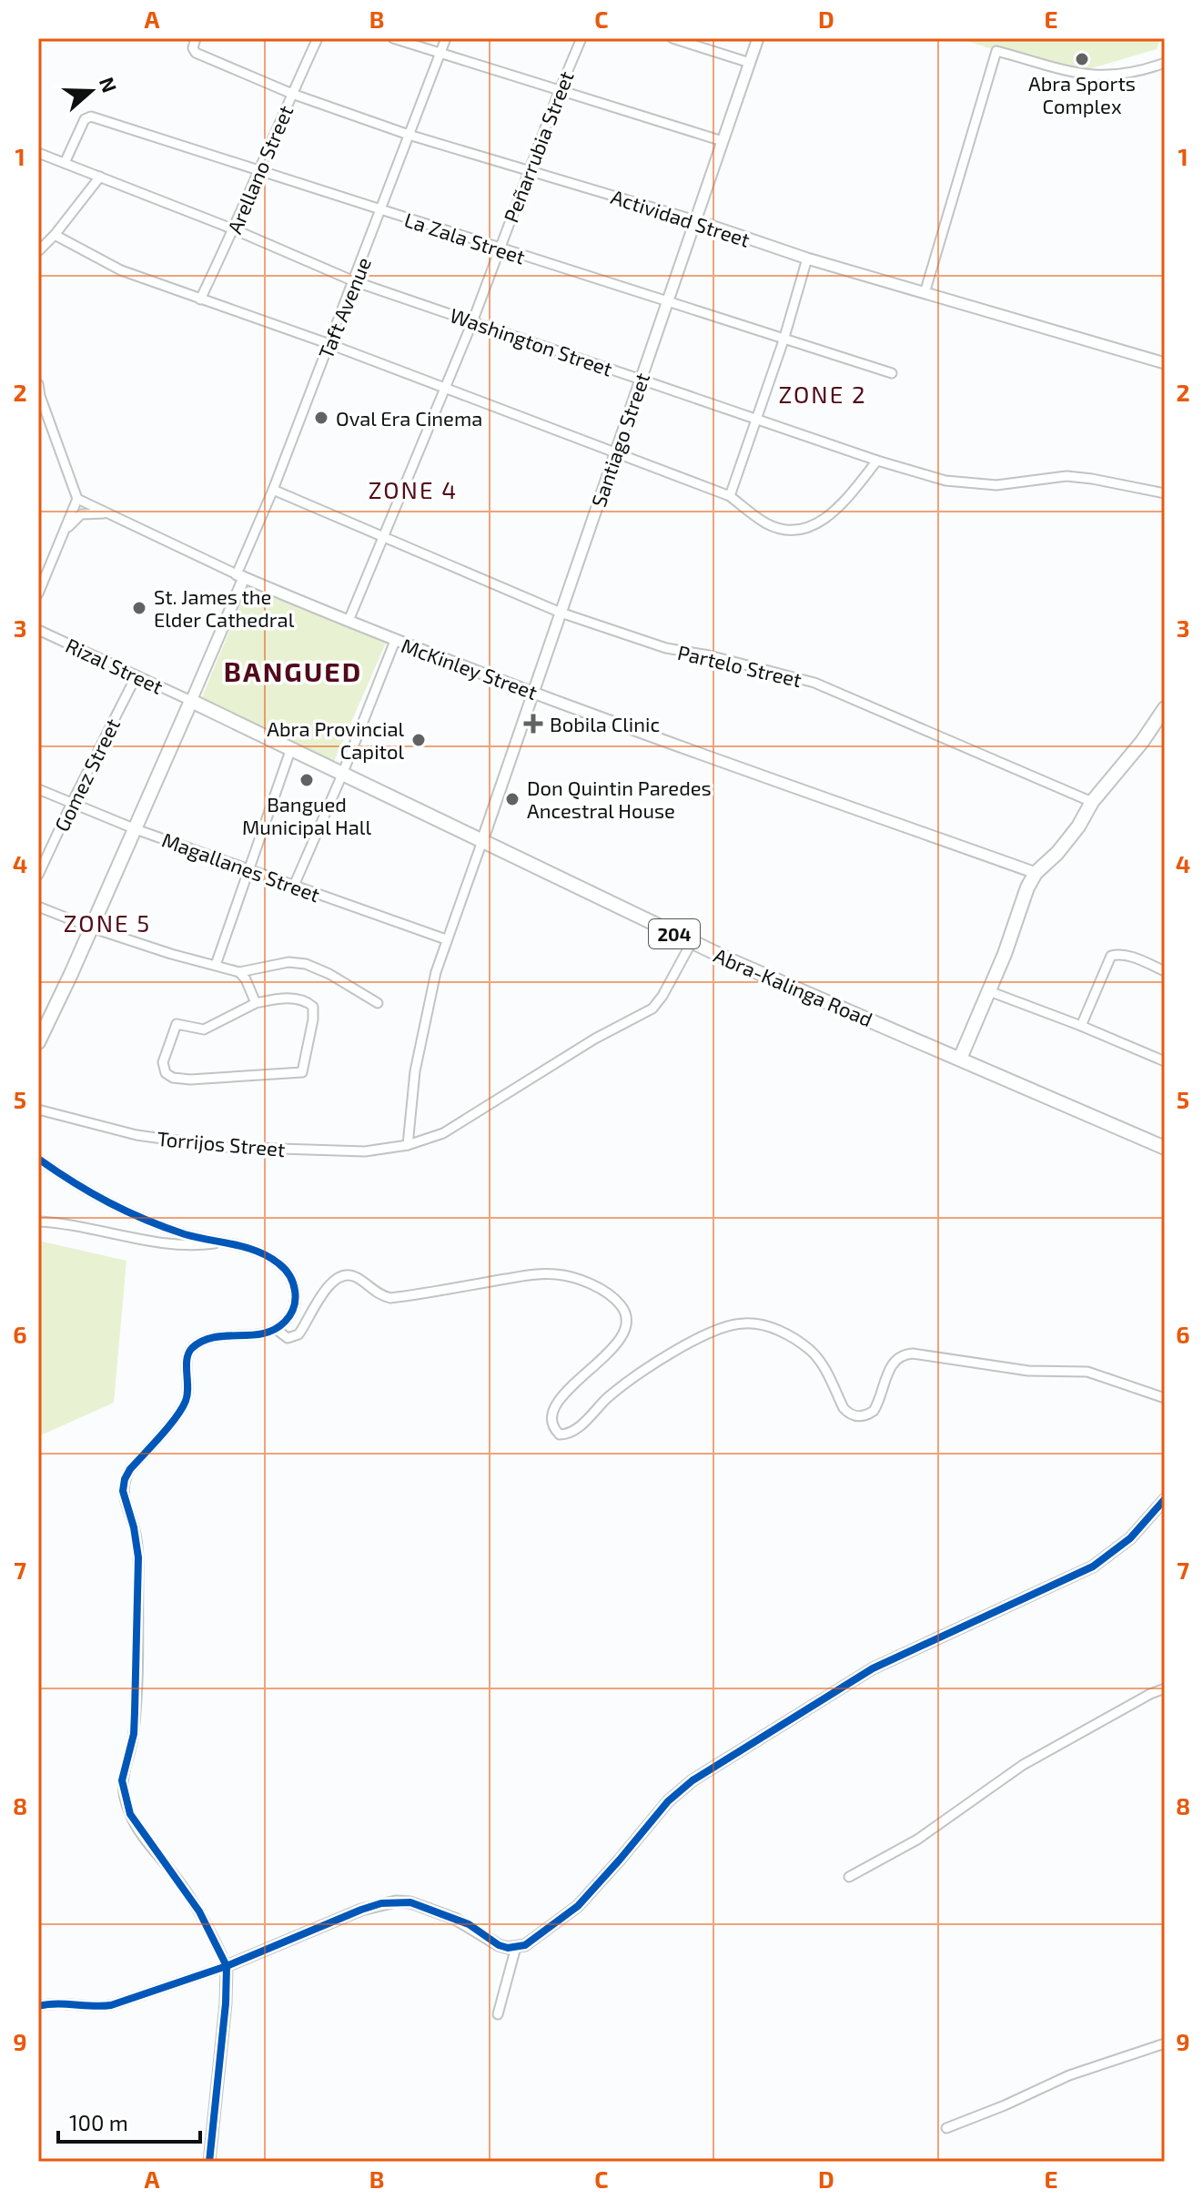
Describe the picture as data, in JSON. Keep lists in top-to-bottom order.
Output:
{
  "streets": {
    "main road": ["Taft Avenue", "204", "Abra-Kalinga Road"],
    "street": [
      "Peñarrubia Street",
      "Arellano Street",
      "Actividad Street",
      "La Zala Street",
      "Washington Street",
      "Santiago Street",
      "Rizal Street",
      "Partelo Street",
      "McKinley Street",
      "Gomez Street",
      "Magallanes Street",
      "Torrijos Street"
    ]
  },
  "crossings": [
    ["Peñarrubia Street", "Actividad Street"],
    ["Peñarrubia Street", "La Zala Street"],
    ["Peñarrubia Street", "Washington Street"],
    ["Peñarrubia Street", "Partelo Street"],
    ["Peñarrubia Street", "McKinley Street"],
    ["Arellano Street", "Actividad Street"],
    ["Arellano Street", "La Zala Street"],
    ["Arellano Street", "Washington Street"],
    ["Actividad Street", "Taft Avenue"],
    ["Actividad Street", "Santiago Street"],
    ["La Zala Street", "Taft Avenue"],
    ["La Zala Street", "Washington Street"],
    ["La Zala Street", "Santiago Street"],
    ["Taft Avenue", "Washington Street"],
    ["Taft Avenue", "Rizal Street"],
    ["Taft Avenue", "Partelo Street"],
    ["Taft Avenue", "McKinley Street"],
    ["Taft Avenue", "Magallanes Street"],
    ["Taft Avenue", "Abra-Kalinga Road"],
    ["Washington Street", "Santiago Street"],
    ["Santiago Street", "Partelo Street"],
    ["Santiago Street", "McKinley Street"],
    ["Santiago Street", "Abra-Kalinga Road"],
    ["Rizal Street", "Gomez Street"],
    ["Rizal Street", "Abra-Kalinga Road"],
    ["Gomez Street", "Magallanes Street"],
    ["Abra-Kalinga Road", "Torrijos Street"]
  ],
  "districts": [
    "ZONE 2",
    "ZONE 4",
    "BANGUED",
    "ZONE 5"
  ],
  "places": {
    "other": [
      "Abra Sports Complex",
      "Oval Era Cinema",
      "St. James the Elder Cathedral",
      "Abra Provincial Capitol",
      "Bangued Municipal Hall",
      "Don Quintin Paredes Ancestral House"
    ],
    "health": ["Bobila Clinic"]
  },
  "scale_bar": "100 m",
  "north": "right",
  "grid": {
    "columns": [
      "A",
      "B",
      "C",
      "D",
      "E"
    ],
    "rows": [
      "1",
      "2",
      "3",
      "4",
      "5",
      "6",
      "7",
      "8",
      "9"
    ]
  }
}
